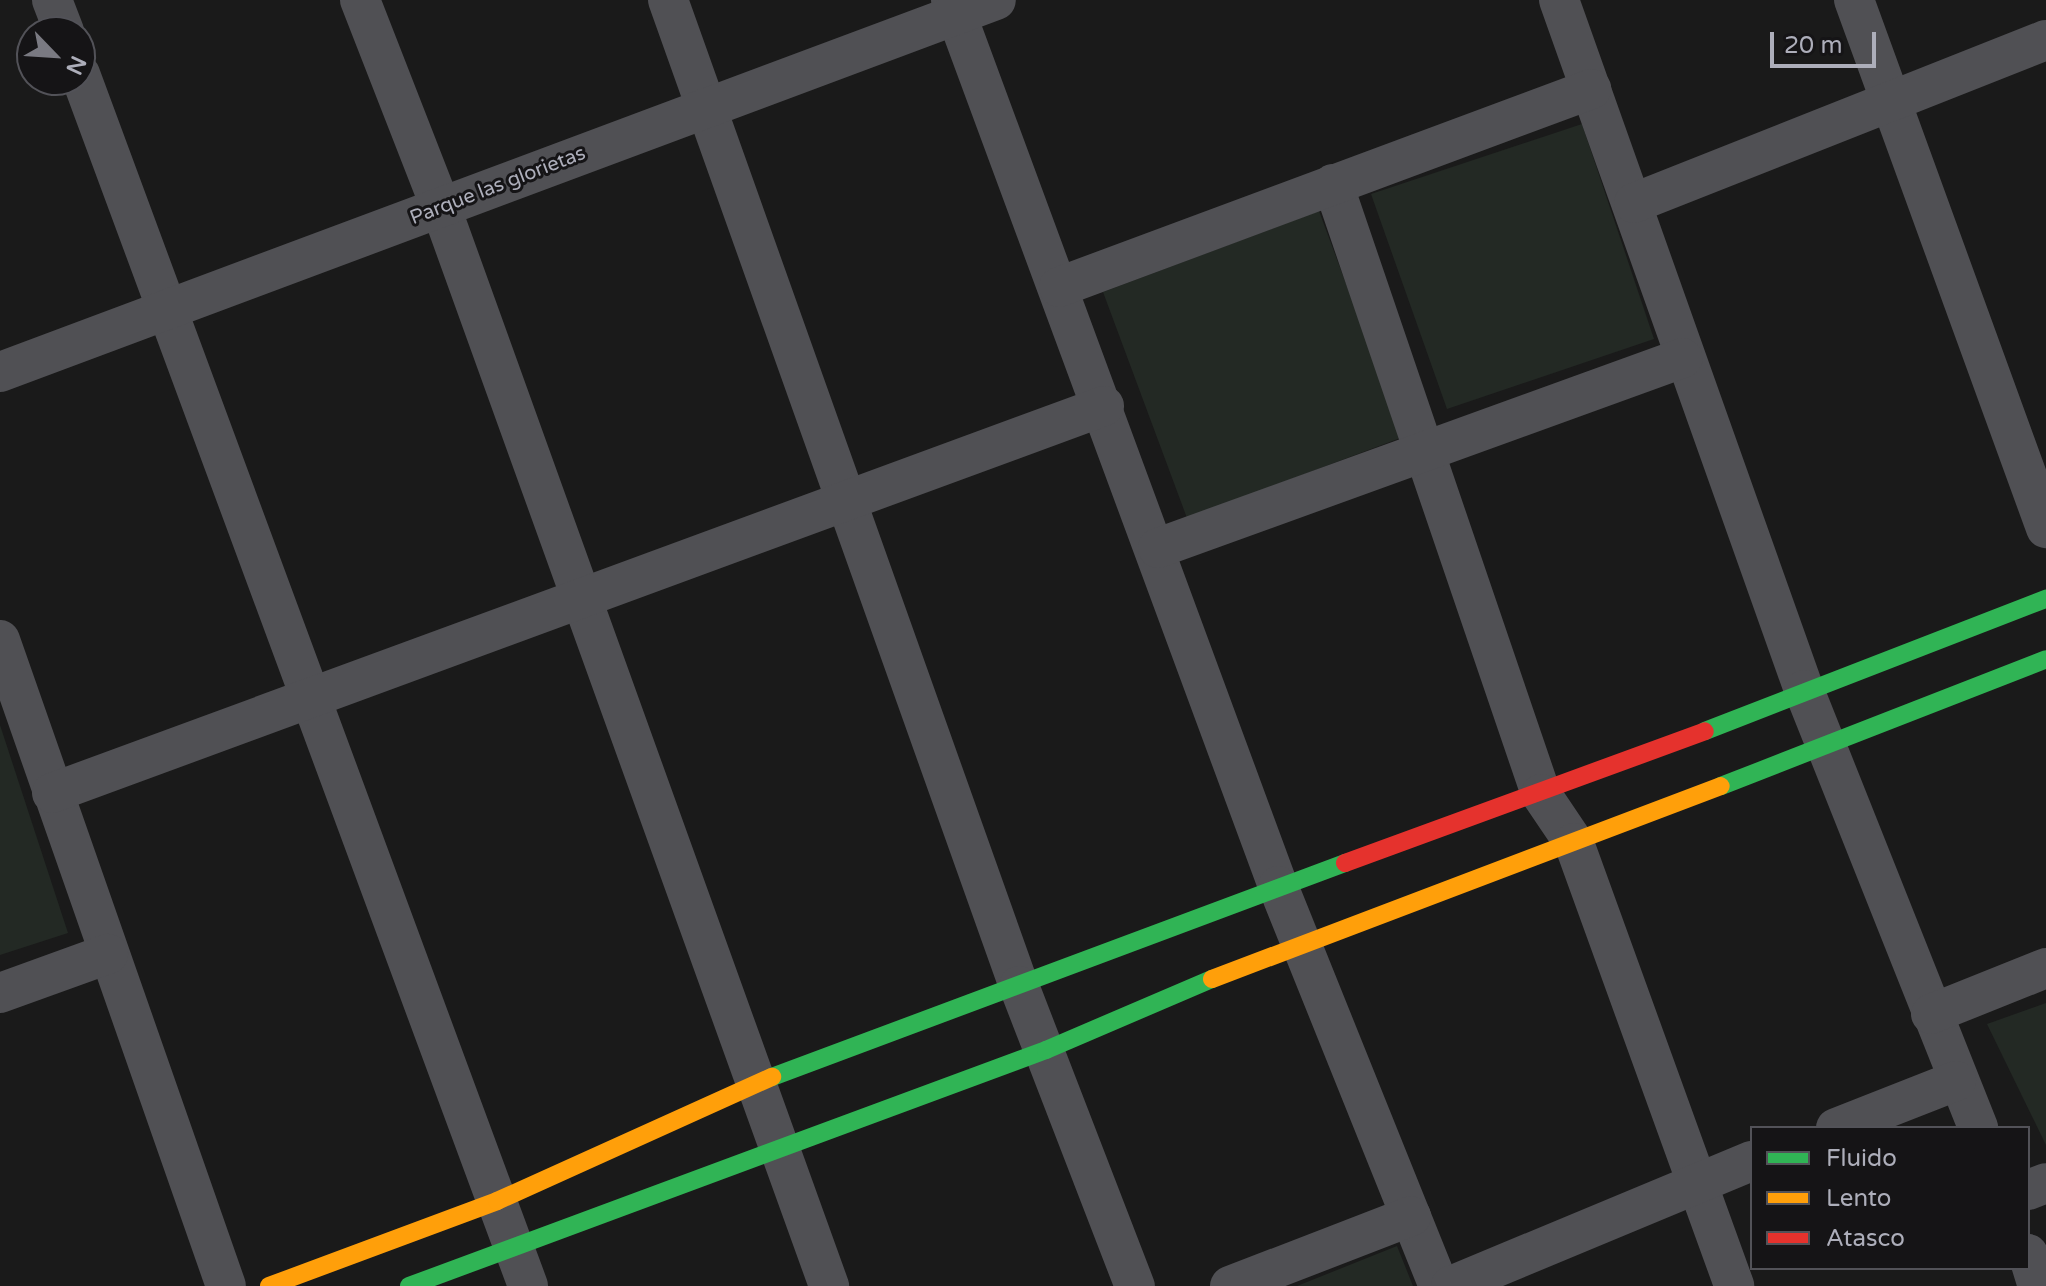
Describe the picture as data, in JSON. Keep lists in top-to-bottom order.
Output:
{
  "streets": {
    "street": ["Parque las glorietas"]
  },
  "legend": ["Fluido", "Lento", "Atasco"],
  "scale_bar": "20 m",
  "north": "bottom right"
}
